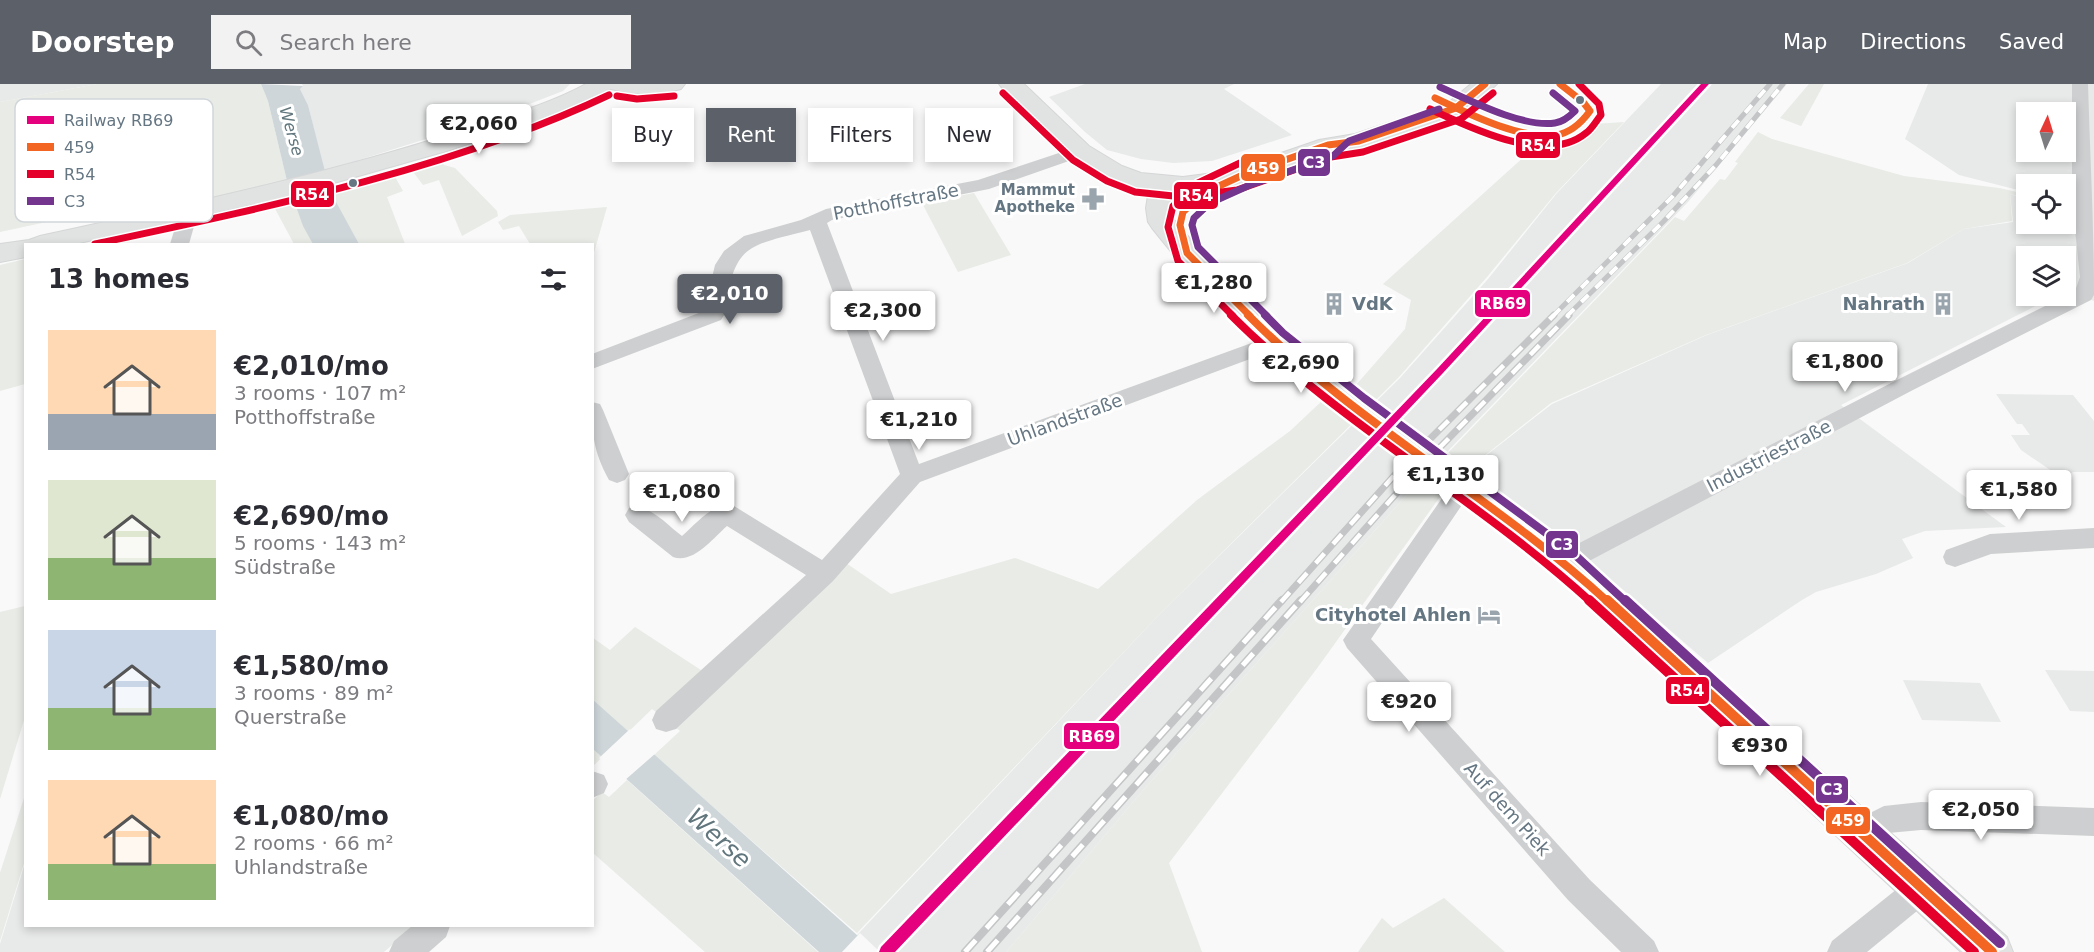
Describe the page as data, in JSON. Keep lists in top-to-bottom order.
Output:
{
  "streets": {
    "street": [
      "Potthoffstraße",
      "Uhlandstraße",
      "Industriestraße",
      "Auf dem Piek"
    ]
  },
  "water": ["Werse"],
  "places": {
    "pharmacy": ["Mammut Apotheke"],
    "building": ["VdK", "Nahrath"],
    "hotel": ["Cityhotel Ahlen"]
  },
  "lines": [
    "rail line RB69",
    "transit line 459",
    "transit line R54",
    "transit line C3"
  ],
  "legend": [
    "Railway RB69",
    "459",
    "R54",
    "C3"
  ],
  "north": "top",
  "page": {
    "header": "Doorstep",
    "search": "Search here",
    "nav": ["Map", "Directions", "Saved"],
    "price": [
      "€2,060",
      "€1,280",
      "€2,010",
      "€2,300",
      "€1,800",
      "€2,690",
      "€1,210",
      "€1,130",
      "€1,580",
      "€1,080",
      "€920",
      "€930",
      "€2,050"
    ],
    "chip": [
      "Buy",
      "Rent",
      "Filters",
      "New"
    ],
    "heading": "13 homes",
    "list": [
      {
        "name": "€2,010/mo",
        "note": "3 rooms · 107 m² · Potthoffstraße"
      },
      {
        "name": "€2,690/mo",
        "note": "5 rooms · 143 m² · Südstraße"
      },
      {
        "name": "€1,580/mo",
        "note": "3 rooms · 89 m² · Querstraße"
      },
      {
        "name": "€1,080/mo",
        "note": "2 rooms · 66 m² · Uhlandstraße"
      }
    ]
  }
}
